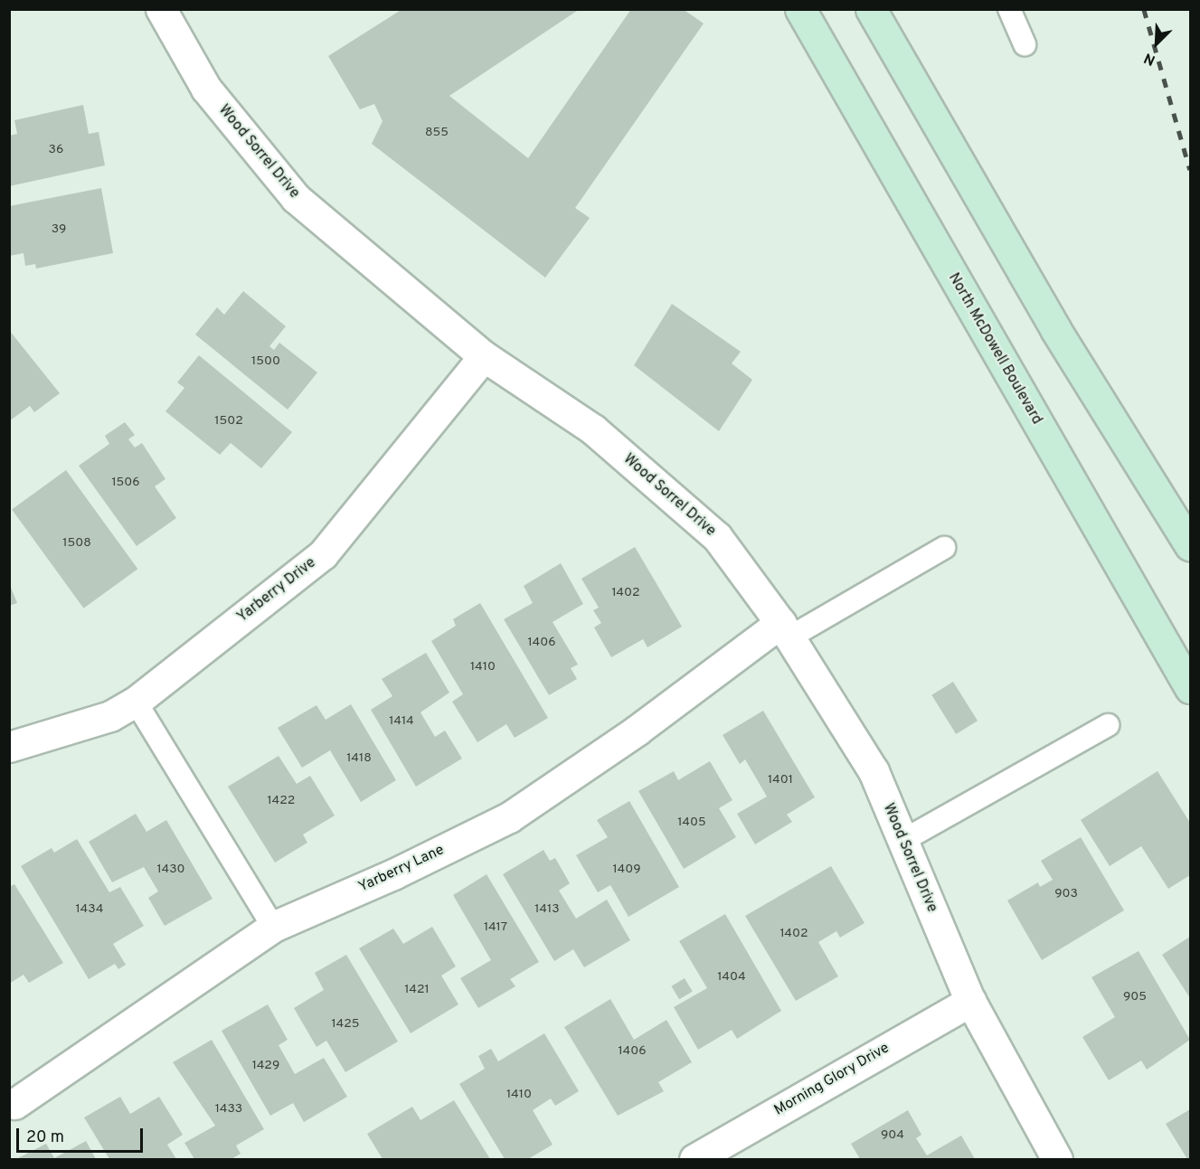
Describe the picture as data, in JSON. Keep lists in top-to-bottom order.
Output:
{
  "streets": {
    "main road": ["North McDowell Boulevard"],
    "street": [
      "Wood Sorrel Drive",
      "Yarberry Drive",
      "Yarberry Lane",
      "Morning Glory Drive"
    ]
  },
  "crossings": [
    ["Wood Sorrel Drive", "Yarberry Drive"],
    ["Wood Sorrel Drive", "Yarberry Lane"],
    ["Wood Sorrel Drive", "Morning Glory Drive"]
  ],
  "house_numbers": [
    "855",
    "36",
    "39",
    "1500",
    "1502",
    "1506",
    "1508",
    "1402",
    "1406",
    "1410",
    "1414",
    "1418",
    "1401",
    "1422",
    "1405",
    "1430",
    "1409",
    "903",
    "1434",
    "1413",
    "1417",
    "1402",
    "1404",
    "1421",
    "905",
    "1425",
    "1406",
    "1429",
    "1410",
    "1433",
    "904"
  ],
  "scale_bar": "20 m",
  "north": "bottom left"
}
